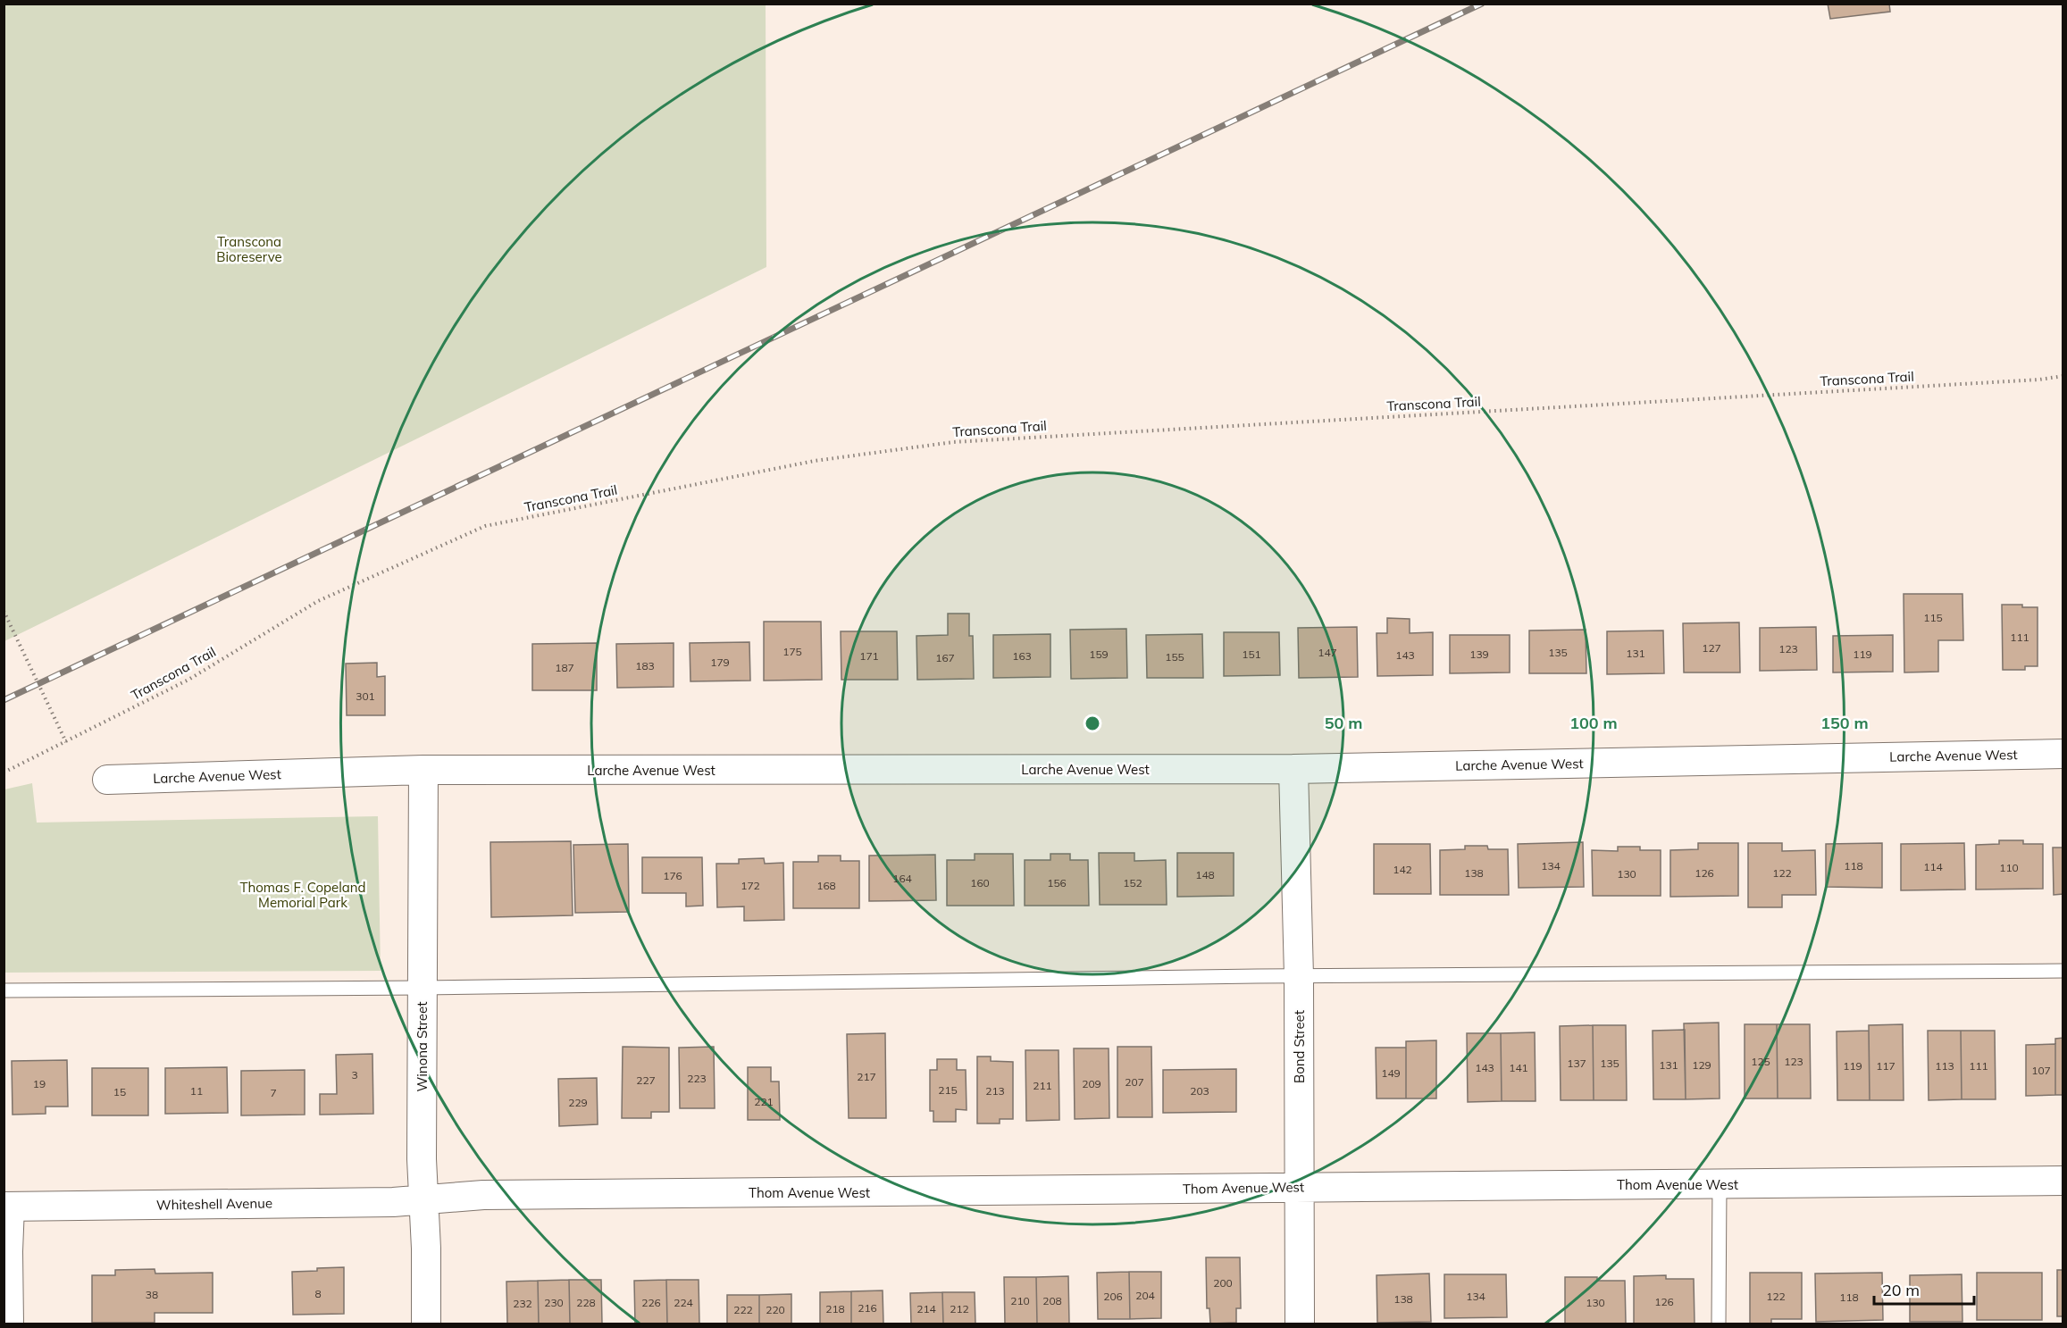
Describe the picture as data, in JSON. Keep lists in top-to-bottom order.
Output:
{
  "streets": {
    "street": [
      "Larche Avenue West",
      "Winona Street",
      "Bond Street",
      "Thom Avenue West",
      "Whiteshell Avenue"
    ],
    "path": ["Transcona Trail"]
  },
  "crossings": [
    ["Larche Avenue West", "Winona Street"],
    ["Larche Avenue West", "Bond Street"],
    ["Winona Street", "Thom Avenue West"],
    ["Winona Street", "Whiteshell Avenue"],
    ["Bond Street", "Thom Avenue West"],
    ["Thom Avenue West", "Whiteshell Avenue"]
  ],
  "parks": ["Transcona Bioreserve", "Thomas F. Copeland Memorial Park"],
  "house_numbers": [
    "115",
    "111",
    "127",
    "123",
    "175",
    "147",
    "135",
    "131",
    "159",
    "151",
    "139",
    "119",
    "143",
    "171",
    "163",
    "155",
    "167",
    "179",
    "183",
    "187",
    "301",
    "134",
    "118",
    "114",
    "110",
    "142",
    "138",
    "126",
    "122",
    "130",
    "148",
    "176",
    "164",
    "160",
    "156",
    "152",
    "172",
    "168",
    "125",
    "123",
    "137",
    "135",
    "131",
    "129",
    "119",
    "117",
    "113",
    "111",
    "143",
    "141",
    "107",
    "149",
    "3",
    "217",
    "223",
    "227",
    "207",
    "19",
    "209",
    "211",
    "215",
    "11",
    "213",
    "203",
    "15",
    "7",
    "221",
    "229",
    "200",
    "8",
    "38",
    "204",
    "206",
    "134",
    "122",
    "118",
    "138",
    "210",
    "208",
    "126",
    "230",
    "228",
    "226",
    "224",
    "130",
    "232",
    "216",
    "218",
    "214",
    "212",
    "222",
    "220"
  ],
  "scale_bar": "20 m",
  "rings": ["50 m", "100 m", "150 m"]
}
